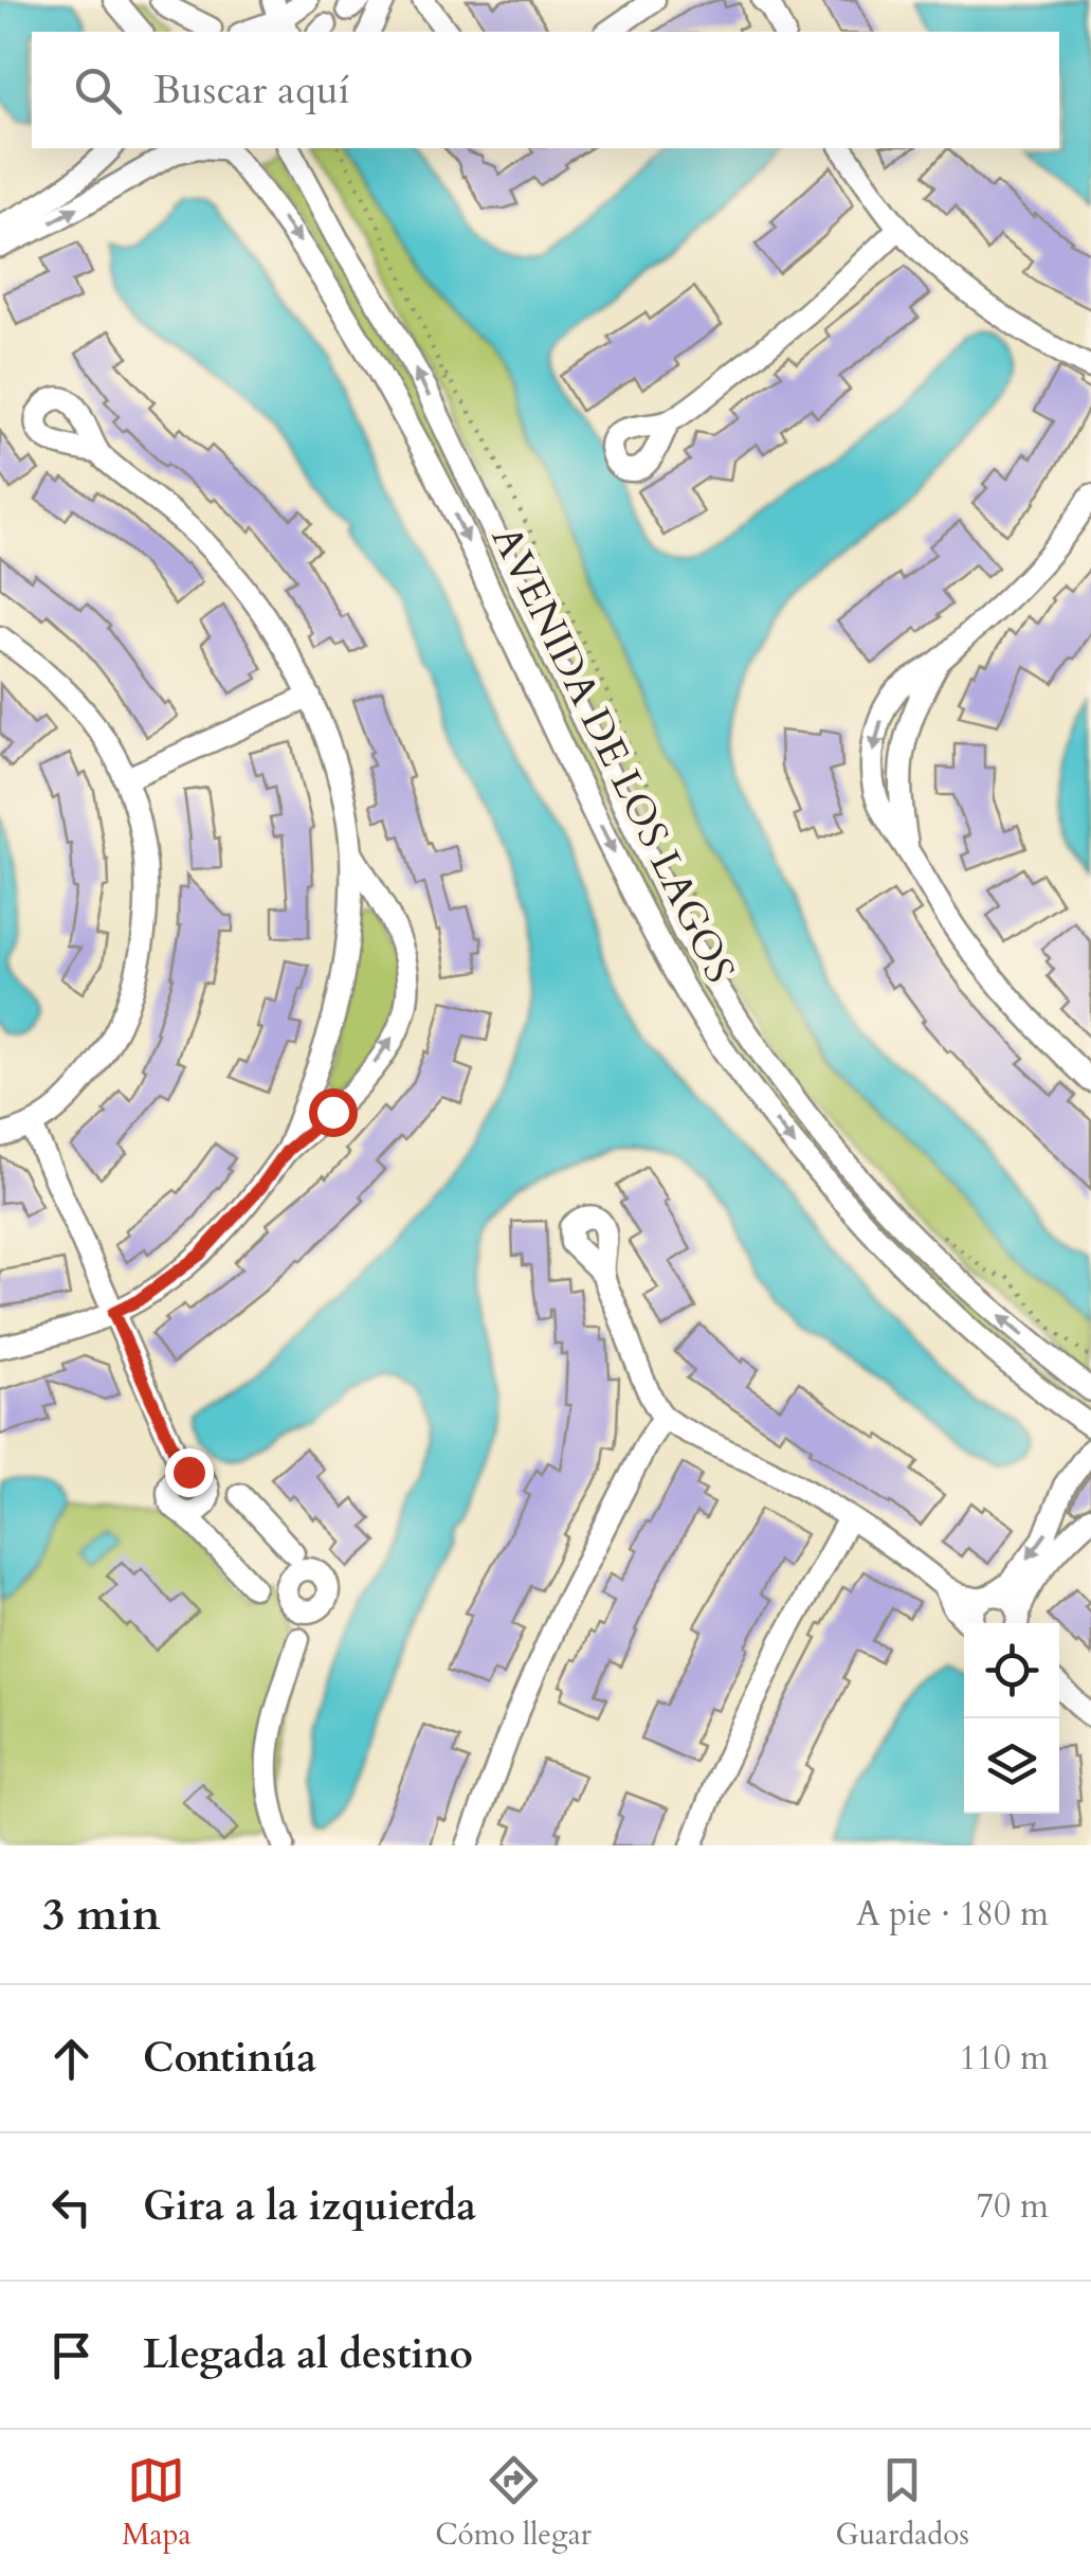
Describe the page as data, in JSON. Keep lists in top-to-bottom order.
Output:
{
  "streets": {
    "street": ["AVENIDA DE LOS LAGOS"]
  },
  "page": {
    "search": "Buscar aquí",
    "heading": ["3 min", "A pie · 180 m"],
    "list": [
      ["Continúa", "110 m"],
      ["Gira a la izquierda", "70 m"],
      "Llegada al destino"
    ],
    "nav": ["Mapa", "Cómo llegar", "Guardados"]
  }
}
